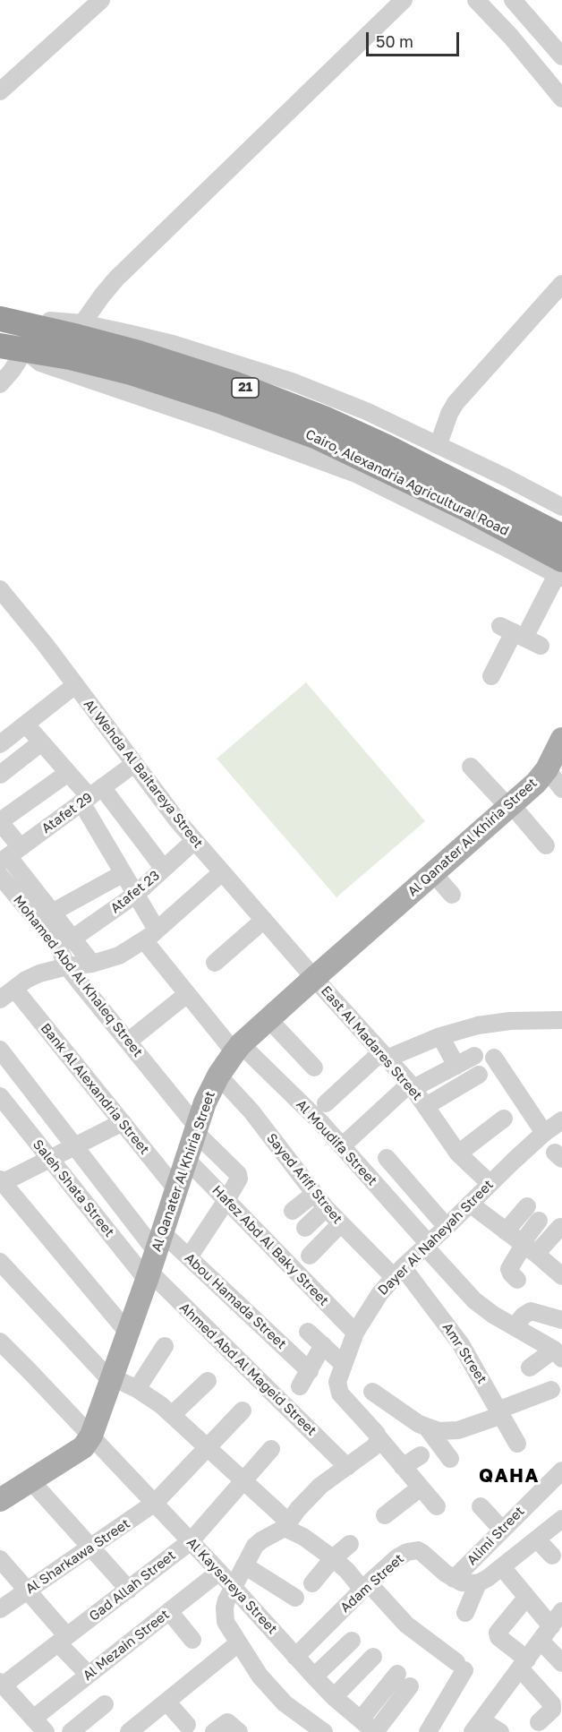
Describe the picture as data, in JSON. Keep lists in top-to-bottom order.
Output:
{
  "streets": {
    "highway": ["21", "Cairo, Alexandria Agricultural Road"],
    "main road": ["Al Qanater Al Khiria Street"],
    "street": [
      "Al Wehda Al Baitareya Street",
      "Atafet 29",
      "Atafet 23",
      "Mohamed Abd Al Khaleq Street",
      "East Al Madares Street",
      "Bank Al Alexandria Street",
      "Al Moudifa Street",
      "Sayed Afifi Street",
      "Saleh Shata Street",
      "Dayer Al Naheyah Street",
      "Hafez Abd Al Baky Street",
      "Abou Hamada Street",
      "Amr Street",
      "Ahmed Abd Al Mageid Street",
      "Alimi Street",
      "Al Sharkawa Street",
      "Adam Street",
      "Gad Allah Street",
      "Al Kaysareya Street",
      "Al Mezain Street"
    ]
  },
  "crossings": [
    ["Al Wehda Al Baitareya Street", "Atafet 29"],
    ["Al Wehda Al Baitareya Street", "Al Qanater Al Khiria Street"],
    ["Al Wehda Al Baitareya Street", "Atafet 23"],
    ["Al Wehda Al Baitareya Street", "East Al Madares Street"],
    ["Atafet 29", "Al Moudifa Street"],
    ["Al Qanater Al Khiria Street", "Mohamed Abd Al Khaleq Street"],
    ["Al Qanater Al Khiria Street", "East Al Madares Street"],
    ["Al Qanater Al Khiria Street", "Bank Al Alexandria Street"],
    ["Al Qanater Al Khiria Street", "Al Moudifa Street"],
    ["Al Qanater Al Khiria Street", "Sayed Afifi Street"],
    ["Al Qanater Al Khiria Street", "Saleh Shata Street"],
    ["Al Qanater Al Khiria Street", "Hafez Abd Al Baky Street"],
    ["Al Qanater Al Khiria Street", "Abou Hamada Street"],
    ["Al Qanater Al Khiria Street", "Ahmed Abd Al Mageid Street"],
    ["Al Qanater Al Khiria Street", "Al Kaysareya Street"],
    ["Atafet 23", "Al Moudifa Street"],
    ["Mohamed Abd Al Khaleq Street", "Hafez Abd Al Baky Street"],
    ["East Al Madares Street", "Dayer Al Naheyah Street"],
    ["Al Moudifa Street", "Dayer Al Naheyah Street"],
    ["Sayed Afifi Street", "Dayer Al Naheyah Street"],
    ["Sayed Afifi Street", "Amr Street"],
    ["Saleh Shata Street", "Abou Hamada Street"],
    ["Saleh Shata Street", "Ahmed Abd Al Mageid Street"],
    ["Dayer Al Naheyah Street", "Hafez Abd Al Baky Street"],
    ["Dayer Al Naheyah Street", "Amr Street"],
    ["Abou Hamada Street", "Ahmed Abd Al Mageid Street"],
    ["Alimi Street", "Adam Street"],
    ["Al Sharkawa Street", "Al Kaysareya Street"],
    ["Adam Street", "Al Kaysareya Street"],
    ["Gad Allah Street", "Al Kaysareya Street"],
    ["Al Kaysareya Street", "Al Mezain Street"]
  ],
  "districts": ["QAHA"],
  "scale_bar": "50 m"
}
